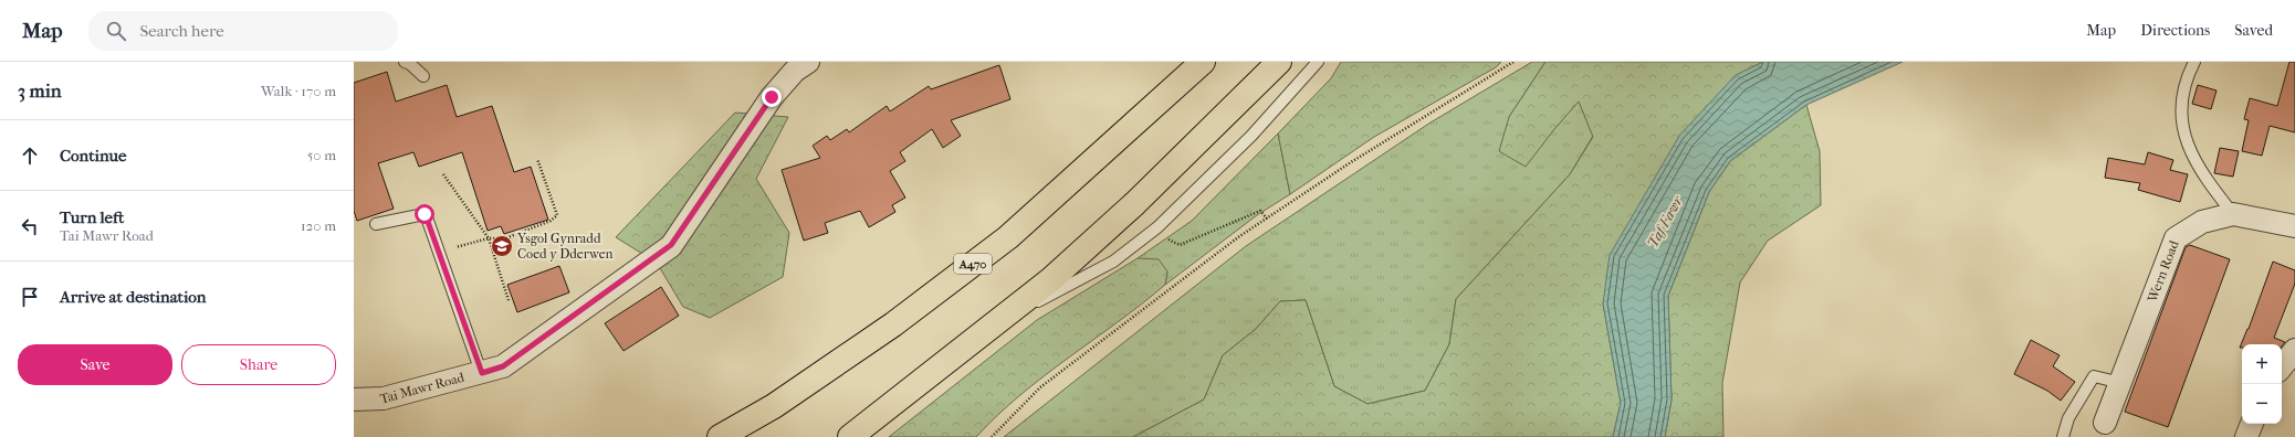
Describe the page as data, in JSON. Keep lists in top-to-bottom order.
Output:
{
  "streets": {
    "highway": ["A470"],
    "street": ["Wern Road", "Tai Mawr Road"]
  },
  "water": ["Taf Fawr"],
  "places": {
    "school or university": ["Ysgol Gynradd Coed y Dderwen"]
  },
  "page": {
    "header": "Map",
    "search": "Search here",
    "nav": ["Map", "Directions", "Saved"],
    "heading": ["3 min", "Walk · 170 m"],
    "list": [
      ["Continue", "50 m"],
      ["Turn left", "Tai Mawr Road", "120 m"],
      "Arrive at destination"
    ],
    "buttons": ["Save", "Share"],
    "map_buttons": ["+", "−"]
  }
}
